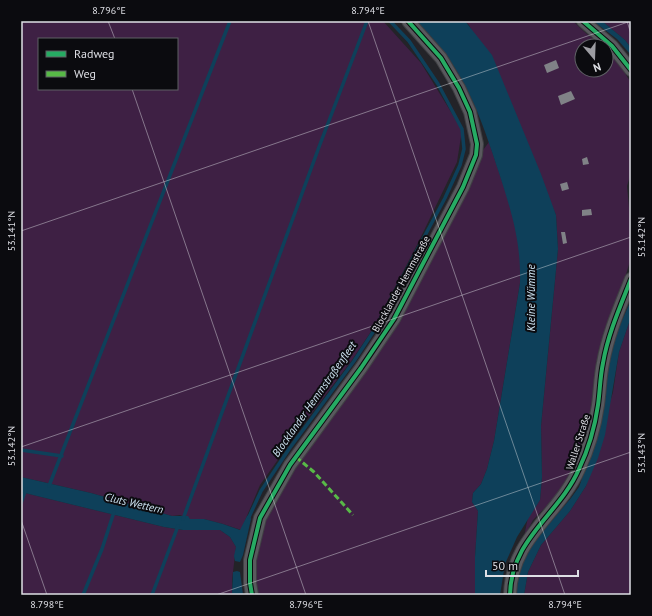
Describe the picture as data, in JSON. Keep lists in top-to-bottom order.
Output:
{
  "streets": {
    "street": ["Blocklander Hemmstraße", "Waller Straße"]
  },
  "water": ["Kleine Wümme", "Blocklander Hemmstraßenfleet", "Cluts Wettern"],
  "legend": ["Radweg", "Weg"],
  "scale_bar": "50 m",
  "north": "bottom",
  "coordinates": [
    "8.796°E",
    "8.794°E",
    "53.141°N",
    "53.142°N",
    "53.143°N",
    "8.798°E"
  ]
}
